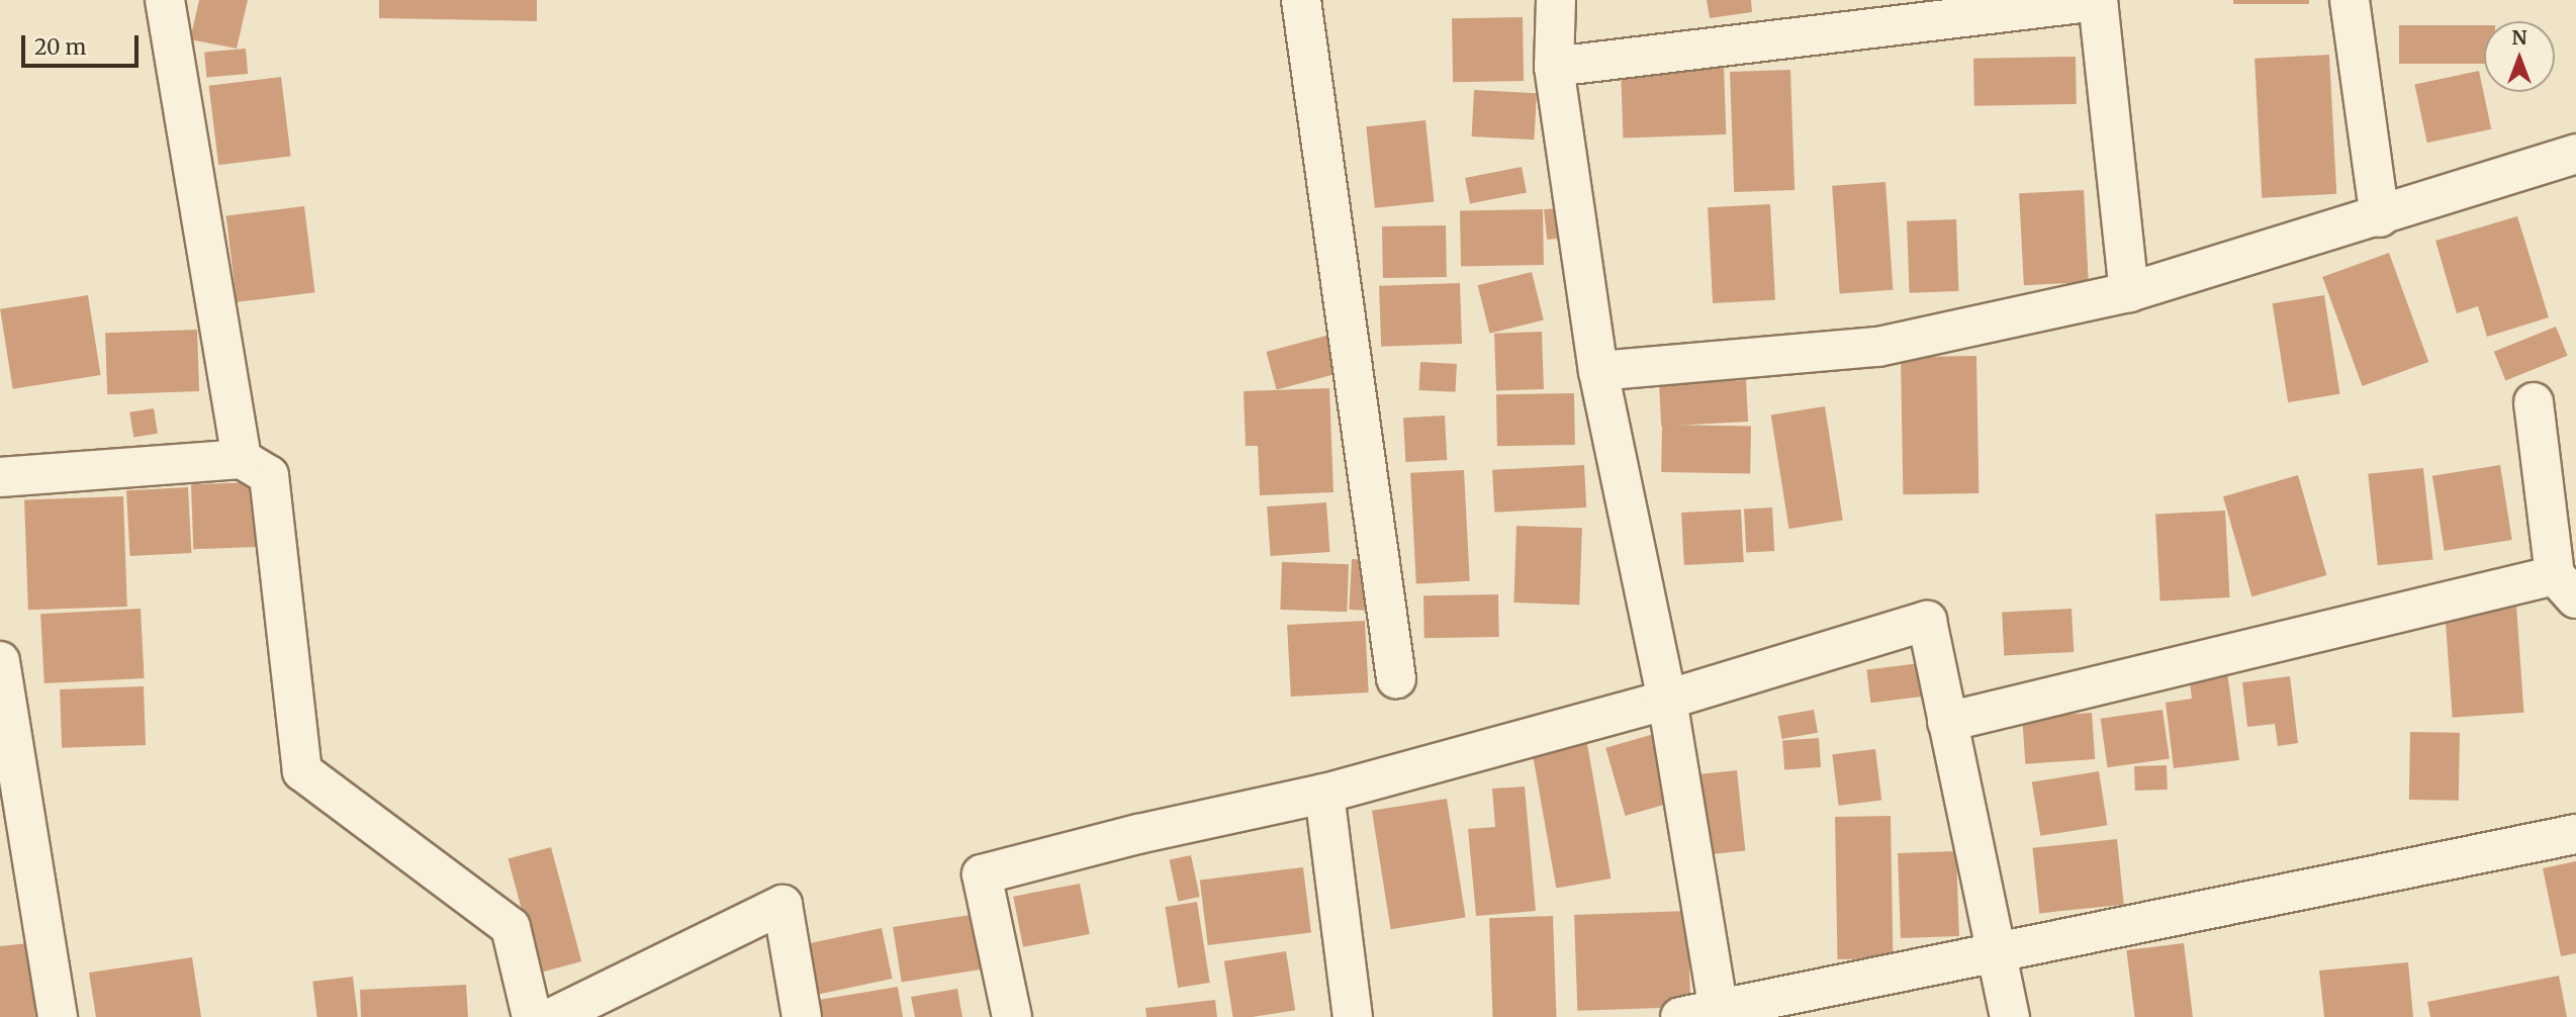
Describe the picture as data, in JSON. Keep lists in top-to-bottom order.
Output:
{
  "scale_bar": "20 m",
  "north": "top"
}
